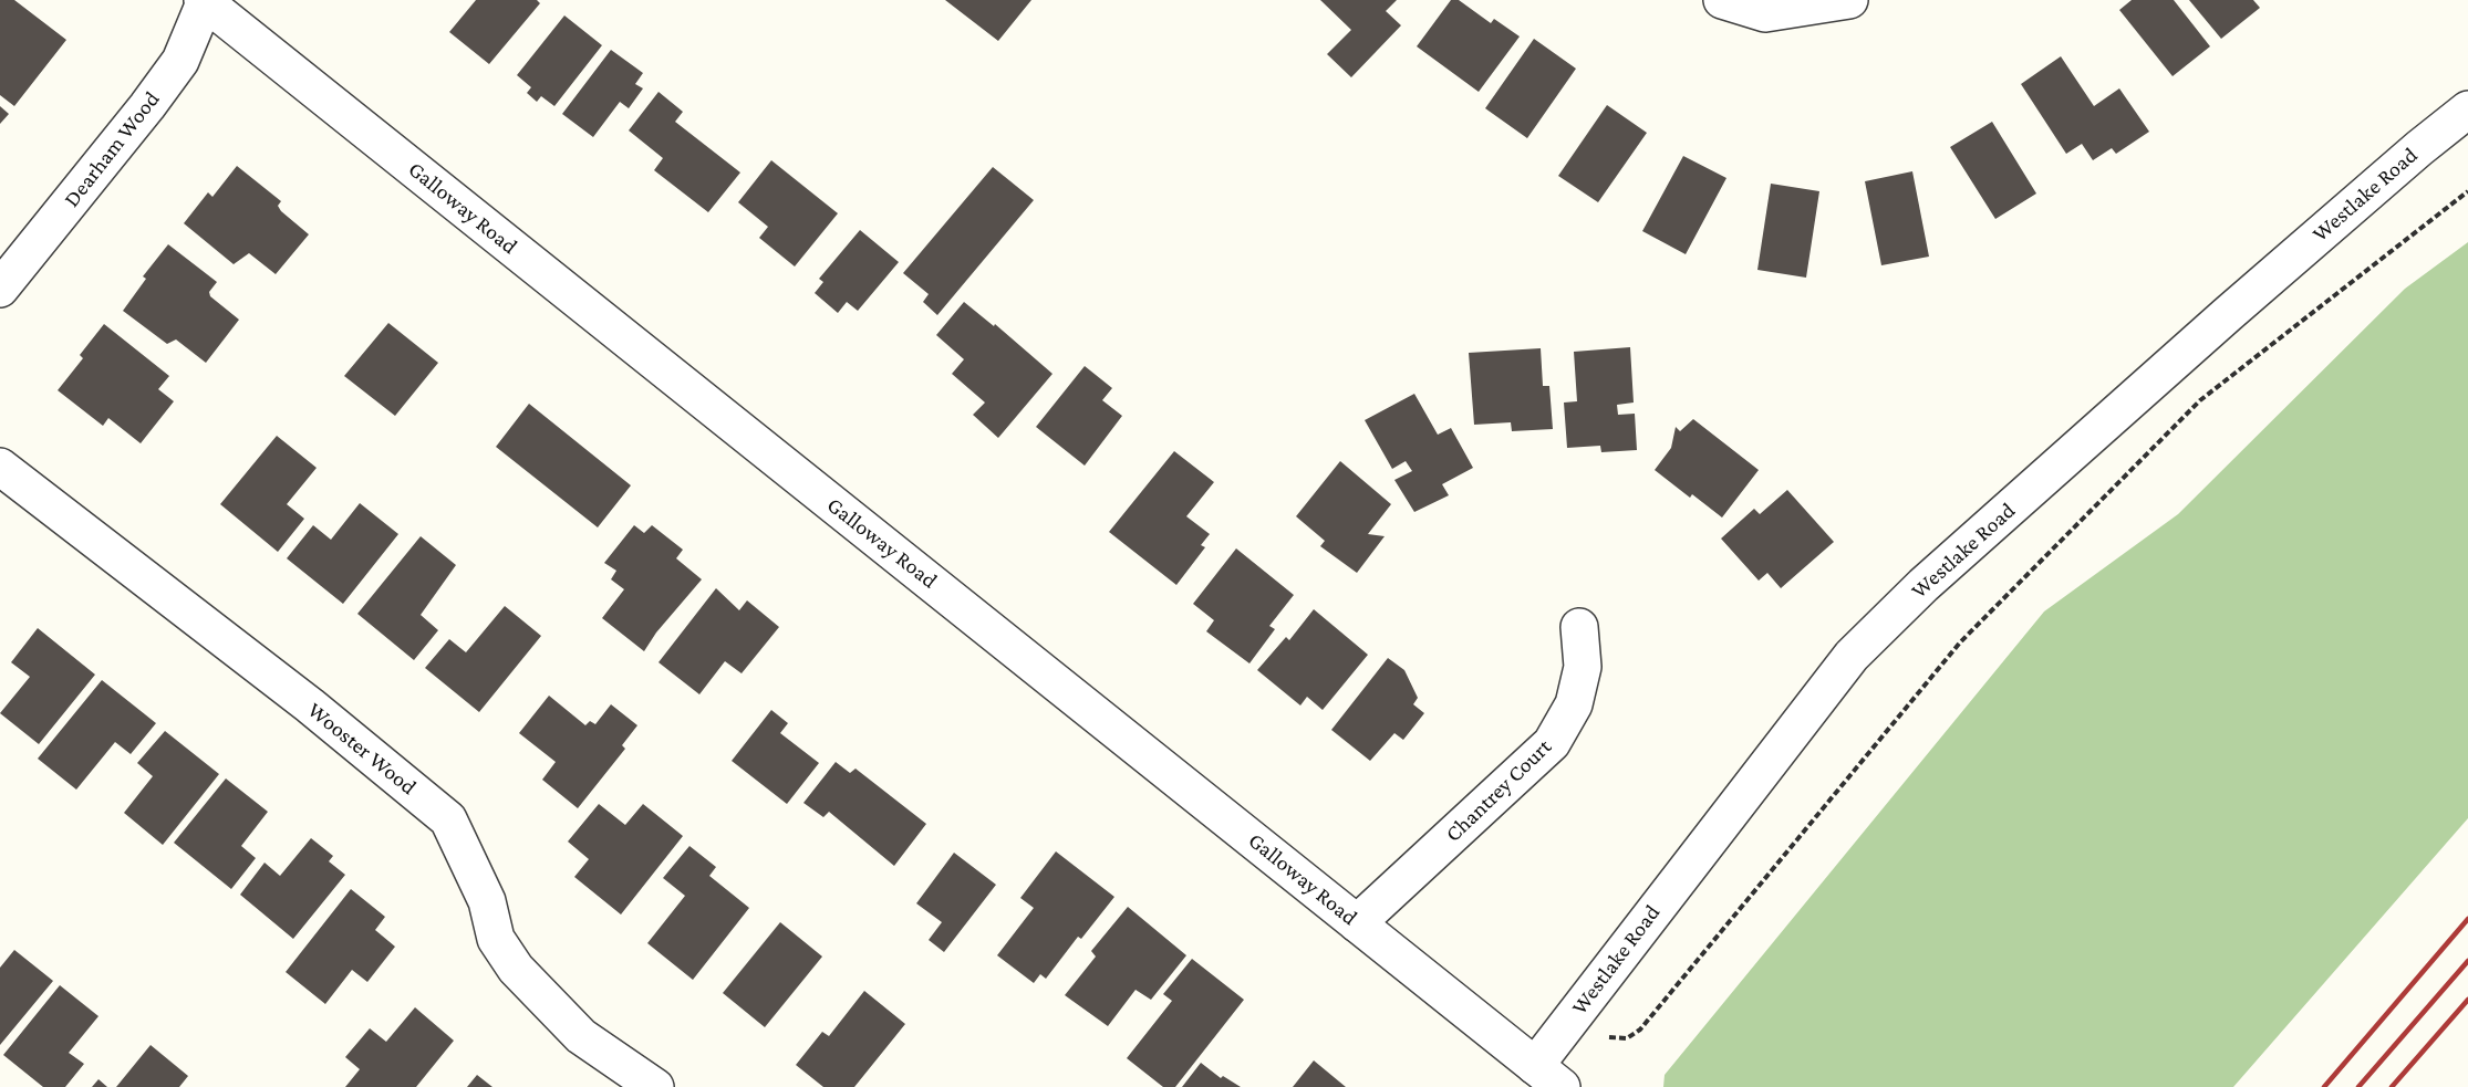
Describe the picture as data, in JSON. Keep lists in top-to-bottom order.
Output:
{
  "streets": {
    "street": [
      "Dearham Wood",
      "Westlake Road",
      "Galloway Road",
      "Wooster Wood",
      "Chantrey Court"
    ]
  },
  "crossings": [
    ["Dearham Wood", "Galloway Road"],
    ["Westlake Road", "Galloway Road"],
    ["Galloway Road", "Chantrey Court"]
  ]
}
